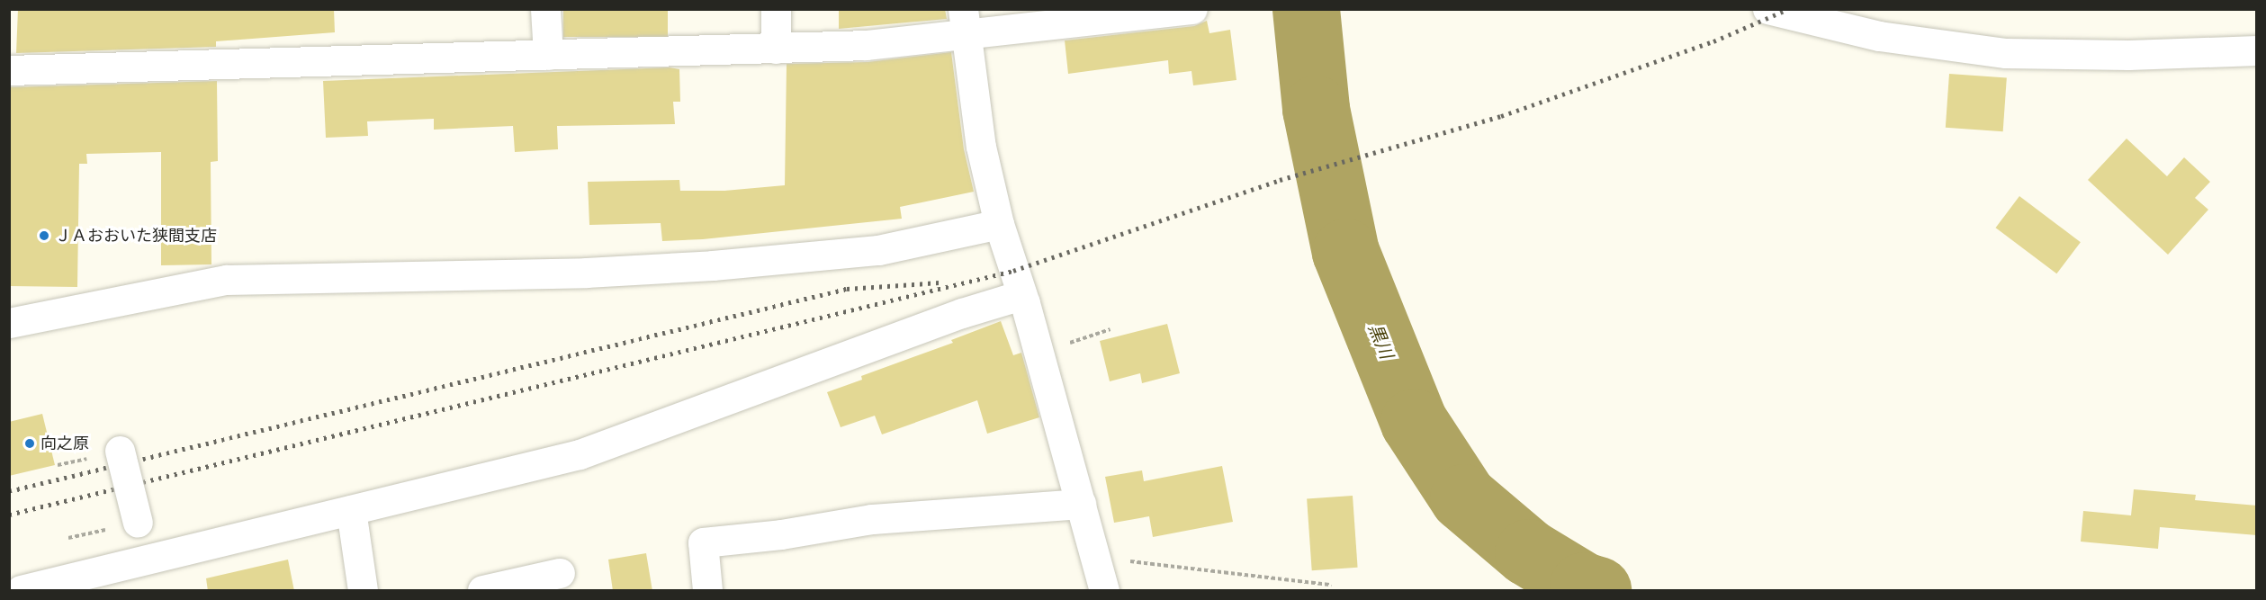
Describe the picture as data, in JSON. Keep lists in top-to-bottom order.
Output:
{
  "water": ["黒川"],
  "places": ["ＪＡおおいた狭間支店", "向之原"]
}
